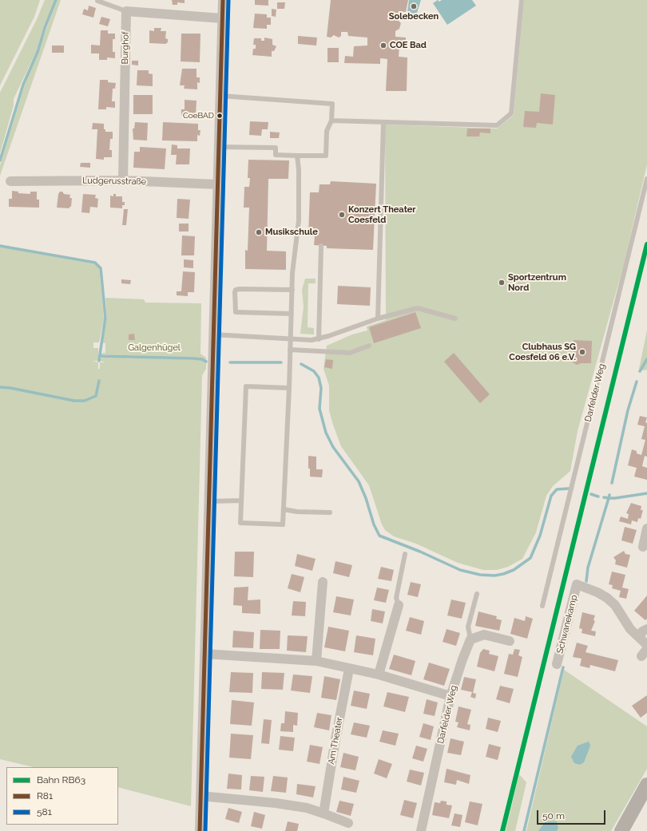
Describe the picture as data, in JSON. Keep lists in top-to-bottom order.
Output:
{
  "streets": {
    "street": [
      "Burghof",
      "Ludgerusstraße",
      "Darfelder Weg",
      "Schwanekamp",
      "Am Theater"
    ]
  },
  "crossings": [
    ["Burghof", "Ludgerusstraße"]
  ],
  "parks": ["Galgenhügel"],
  "places": [
    "Solebecken",
    "COE Bad",
    "CoeBAD",
    "Konzert Theater Coesfeld",
    "Musikschule",
    "Sportzentrum Nord",
    "Clubhaus SG Coesfeld 06 e.V."
  ],
  "lines": ["transit line R81", "transit line 581", "rail line RB63"],
  "legend": ["Bahn RB63", "R81", "581"],
  "scale_bar": "50 m"
}
